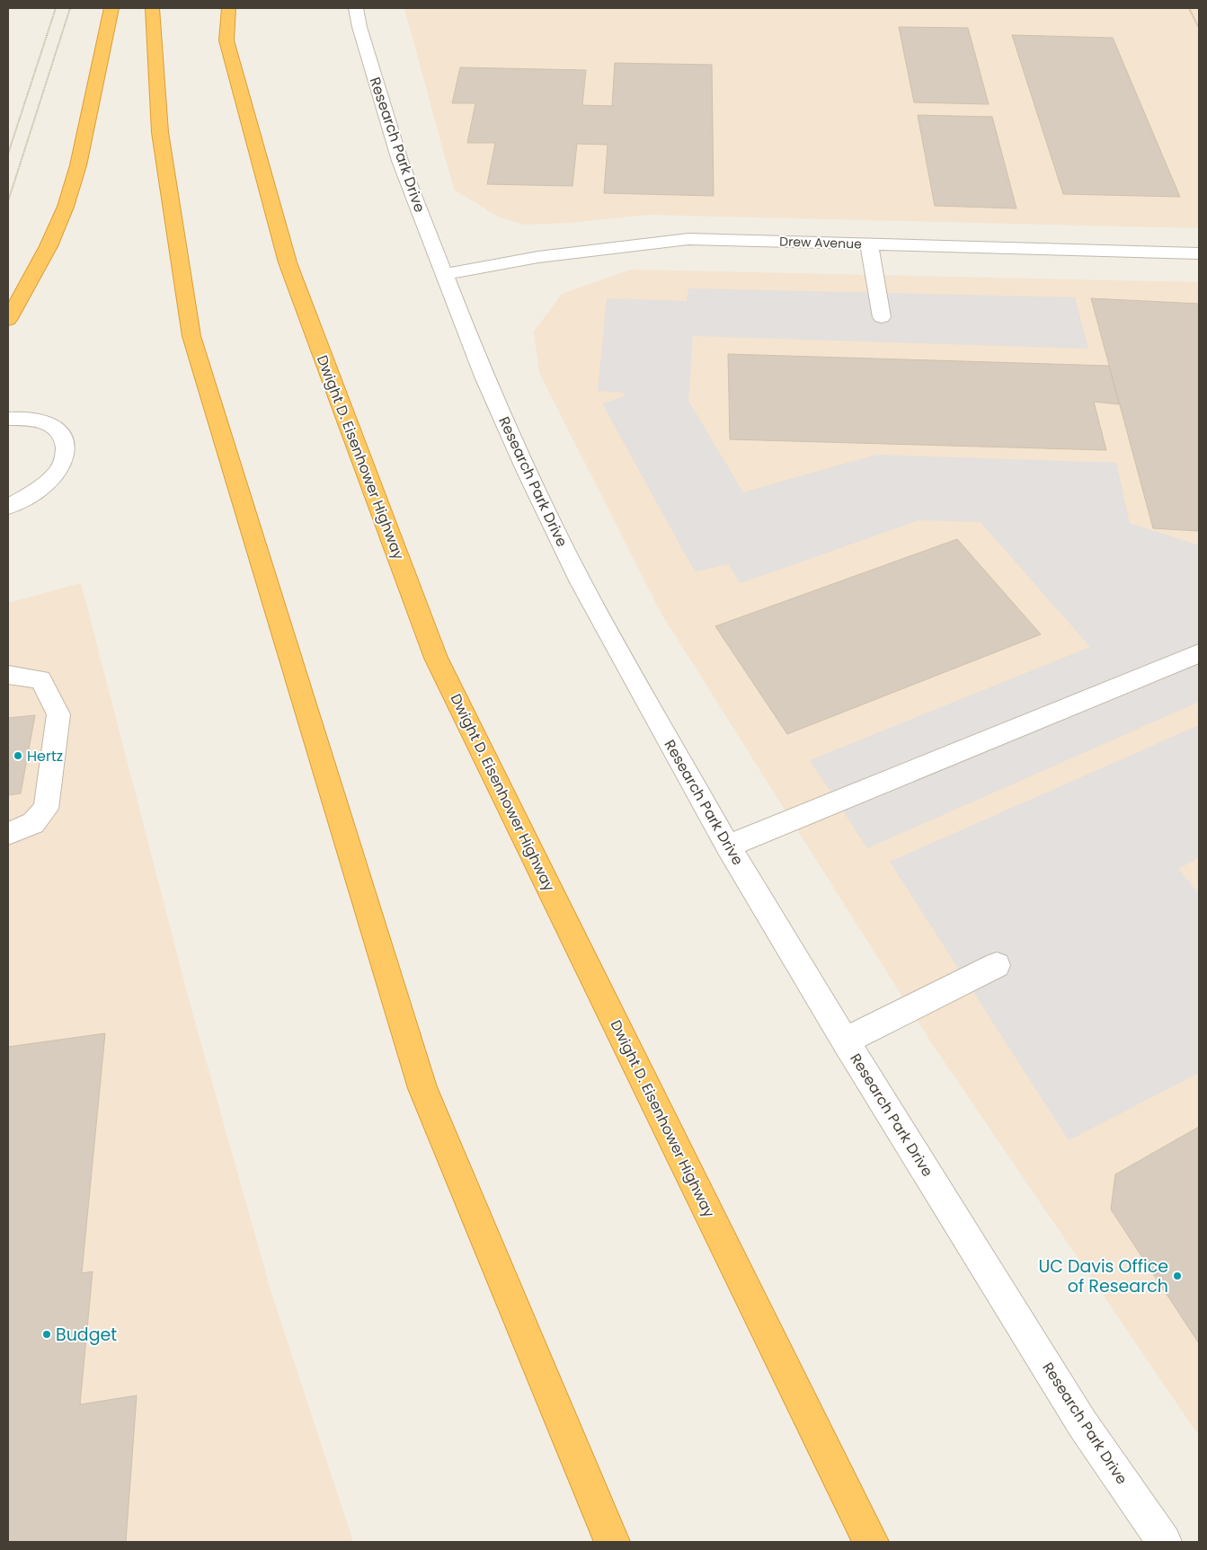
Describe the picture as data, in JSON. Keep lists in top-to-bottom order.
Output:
{
  "streets": {
    "highway": ["Dwight D. Eisenhower Highway"],
    "street": ["Research Park Drive", "Drew Avenue"]
  },
  "crossings": [
    ["Research Park Drive", "Drew Avenue"]
  ],
  "places": ["Hertz", "UC Davis Office of Research", "Budget"]
}
